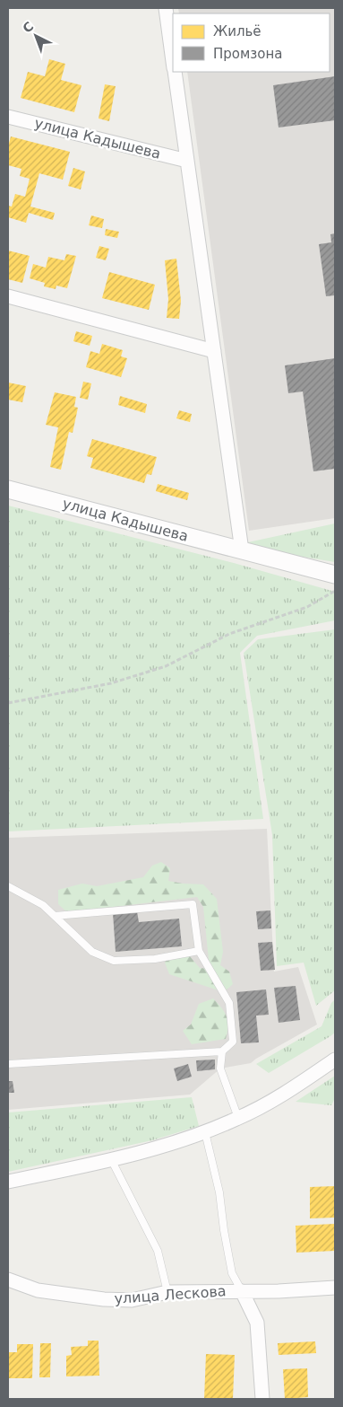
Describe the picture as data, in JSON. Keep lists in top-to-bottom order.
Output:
{
  "streets": {
    "street": ["улица Кадышева", "улица Лескова"]
  },
  "legend": ["Жильё", "Промзона"],
  "north": "top left"
}
